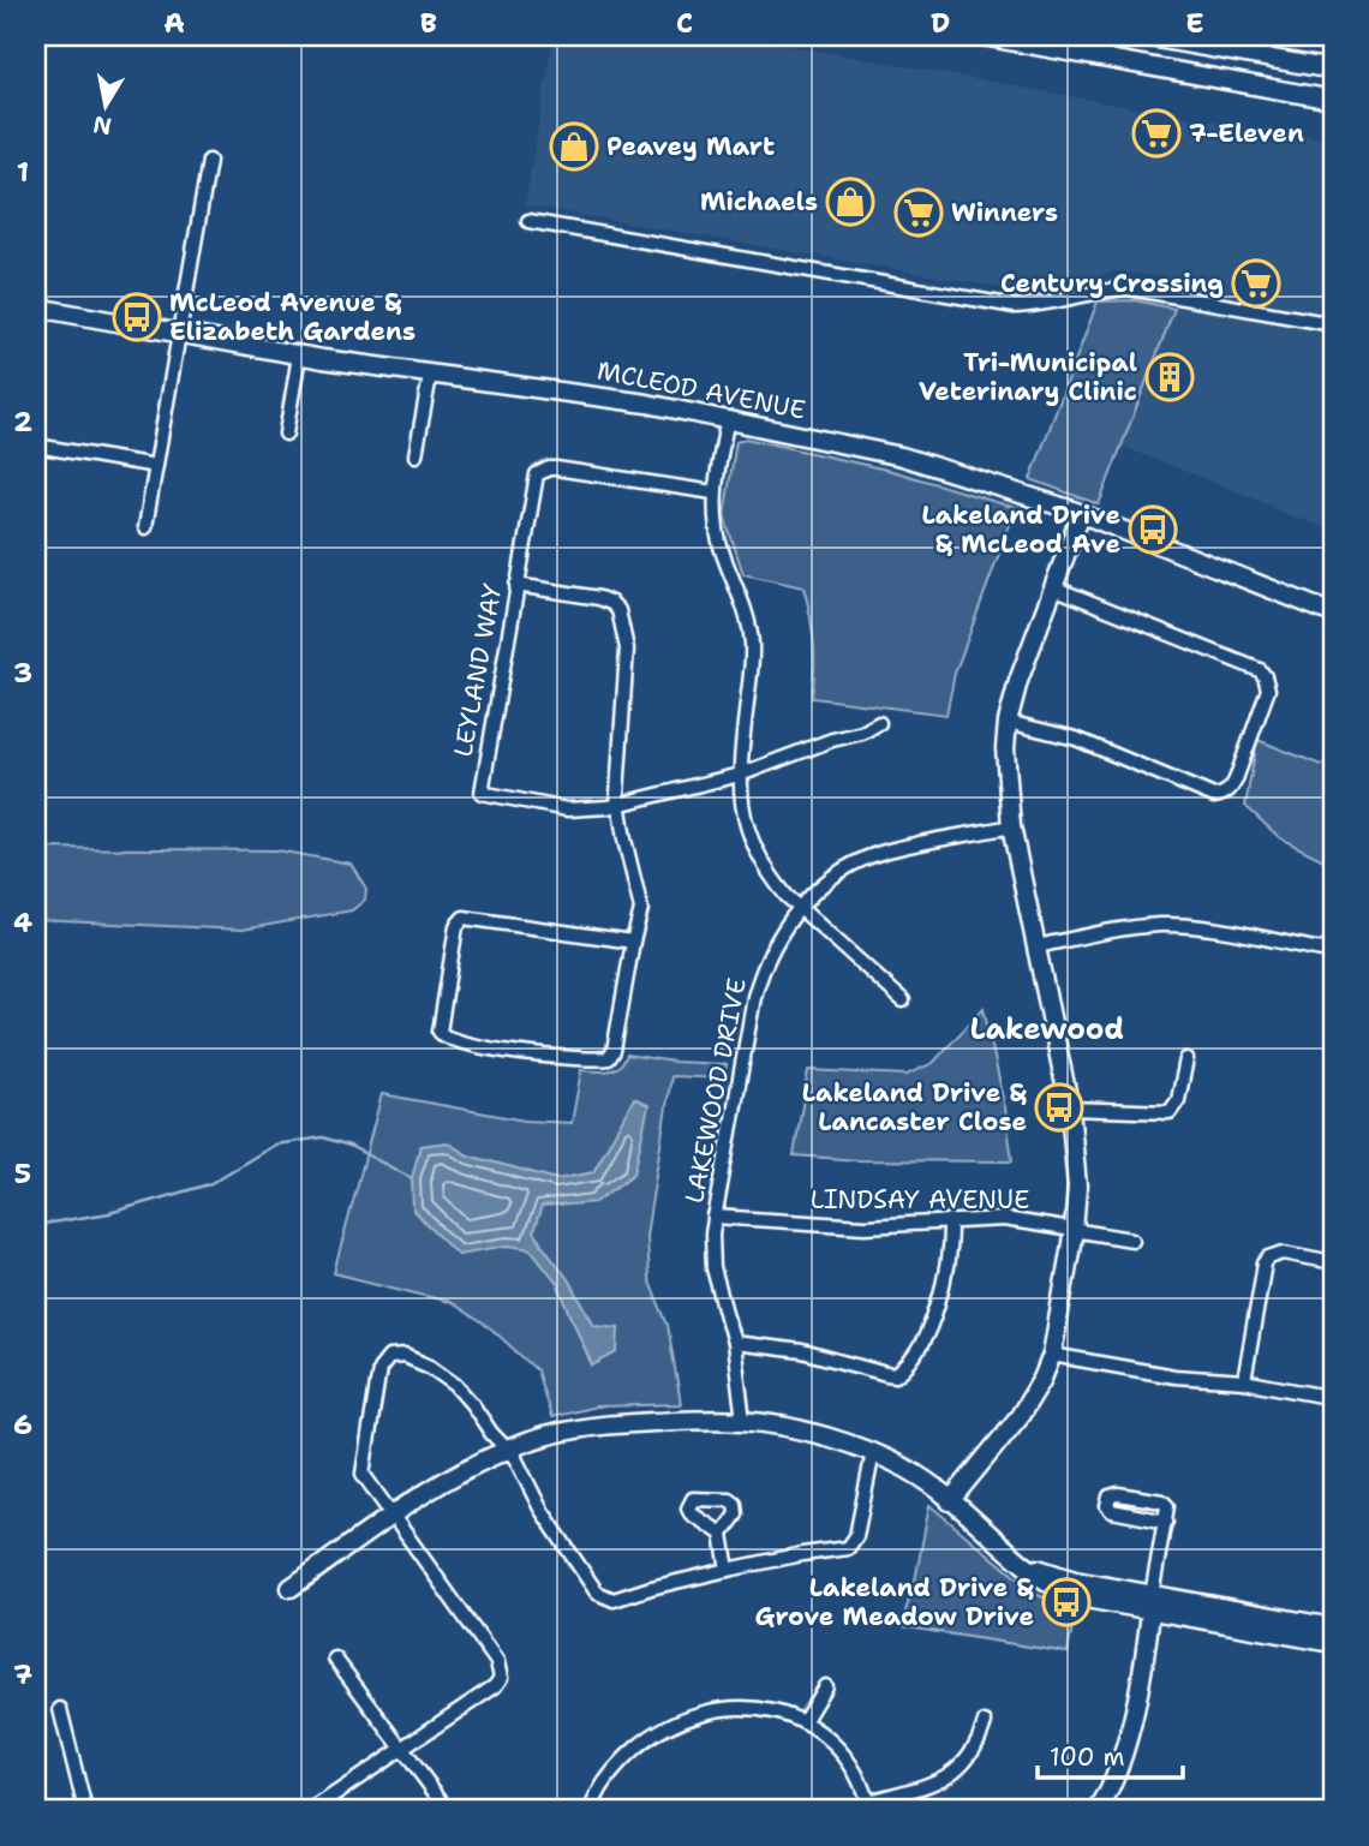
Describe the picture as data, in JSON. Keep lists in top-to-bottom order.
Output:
{
  "streets": {
    "street": [
      "MCLEOD AVENUE",
      "LEYLAND WAY",
      "LAKEWOOD DRIVE",
      "LINDSAY AVENUE"
    ]
  },
  "crossings": [
    ["LAKEWOOD DRIVE", "LINDSAY AVENUE"]
  ],
  "districts": ["Lakewood"],
  "places": {
    "supermarket": ["7-Eleven", "Winners", "Century Crossing"],
    "shop": ["Peavey Mart", "Michaels"],
    "bus stop": [
      "McLeod Avenue & Elizabeth Gardens",
      "Lakeland Drive & McLeod Ave",
      "Lakeland Drive & Lancaster Close",
      "Lakeland Drive & Grove Meadow Drive"
    ],
    "building": ["Tri-Municipal Veterinary Clinic"]
  },
  "scale_bar": "100 m",
  "north": "bottom",
  "grid": {
    "columns": [
      "A",
      "B",
      "C",
      "D",
      "E"
    ],
    "rows": [
      "1",
      "2",
      "3",
      "4",
      "5",
      "6",
      "7"
    ]
  }
}
